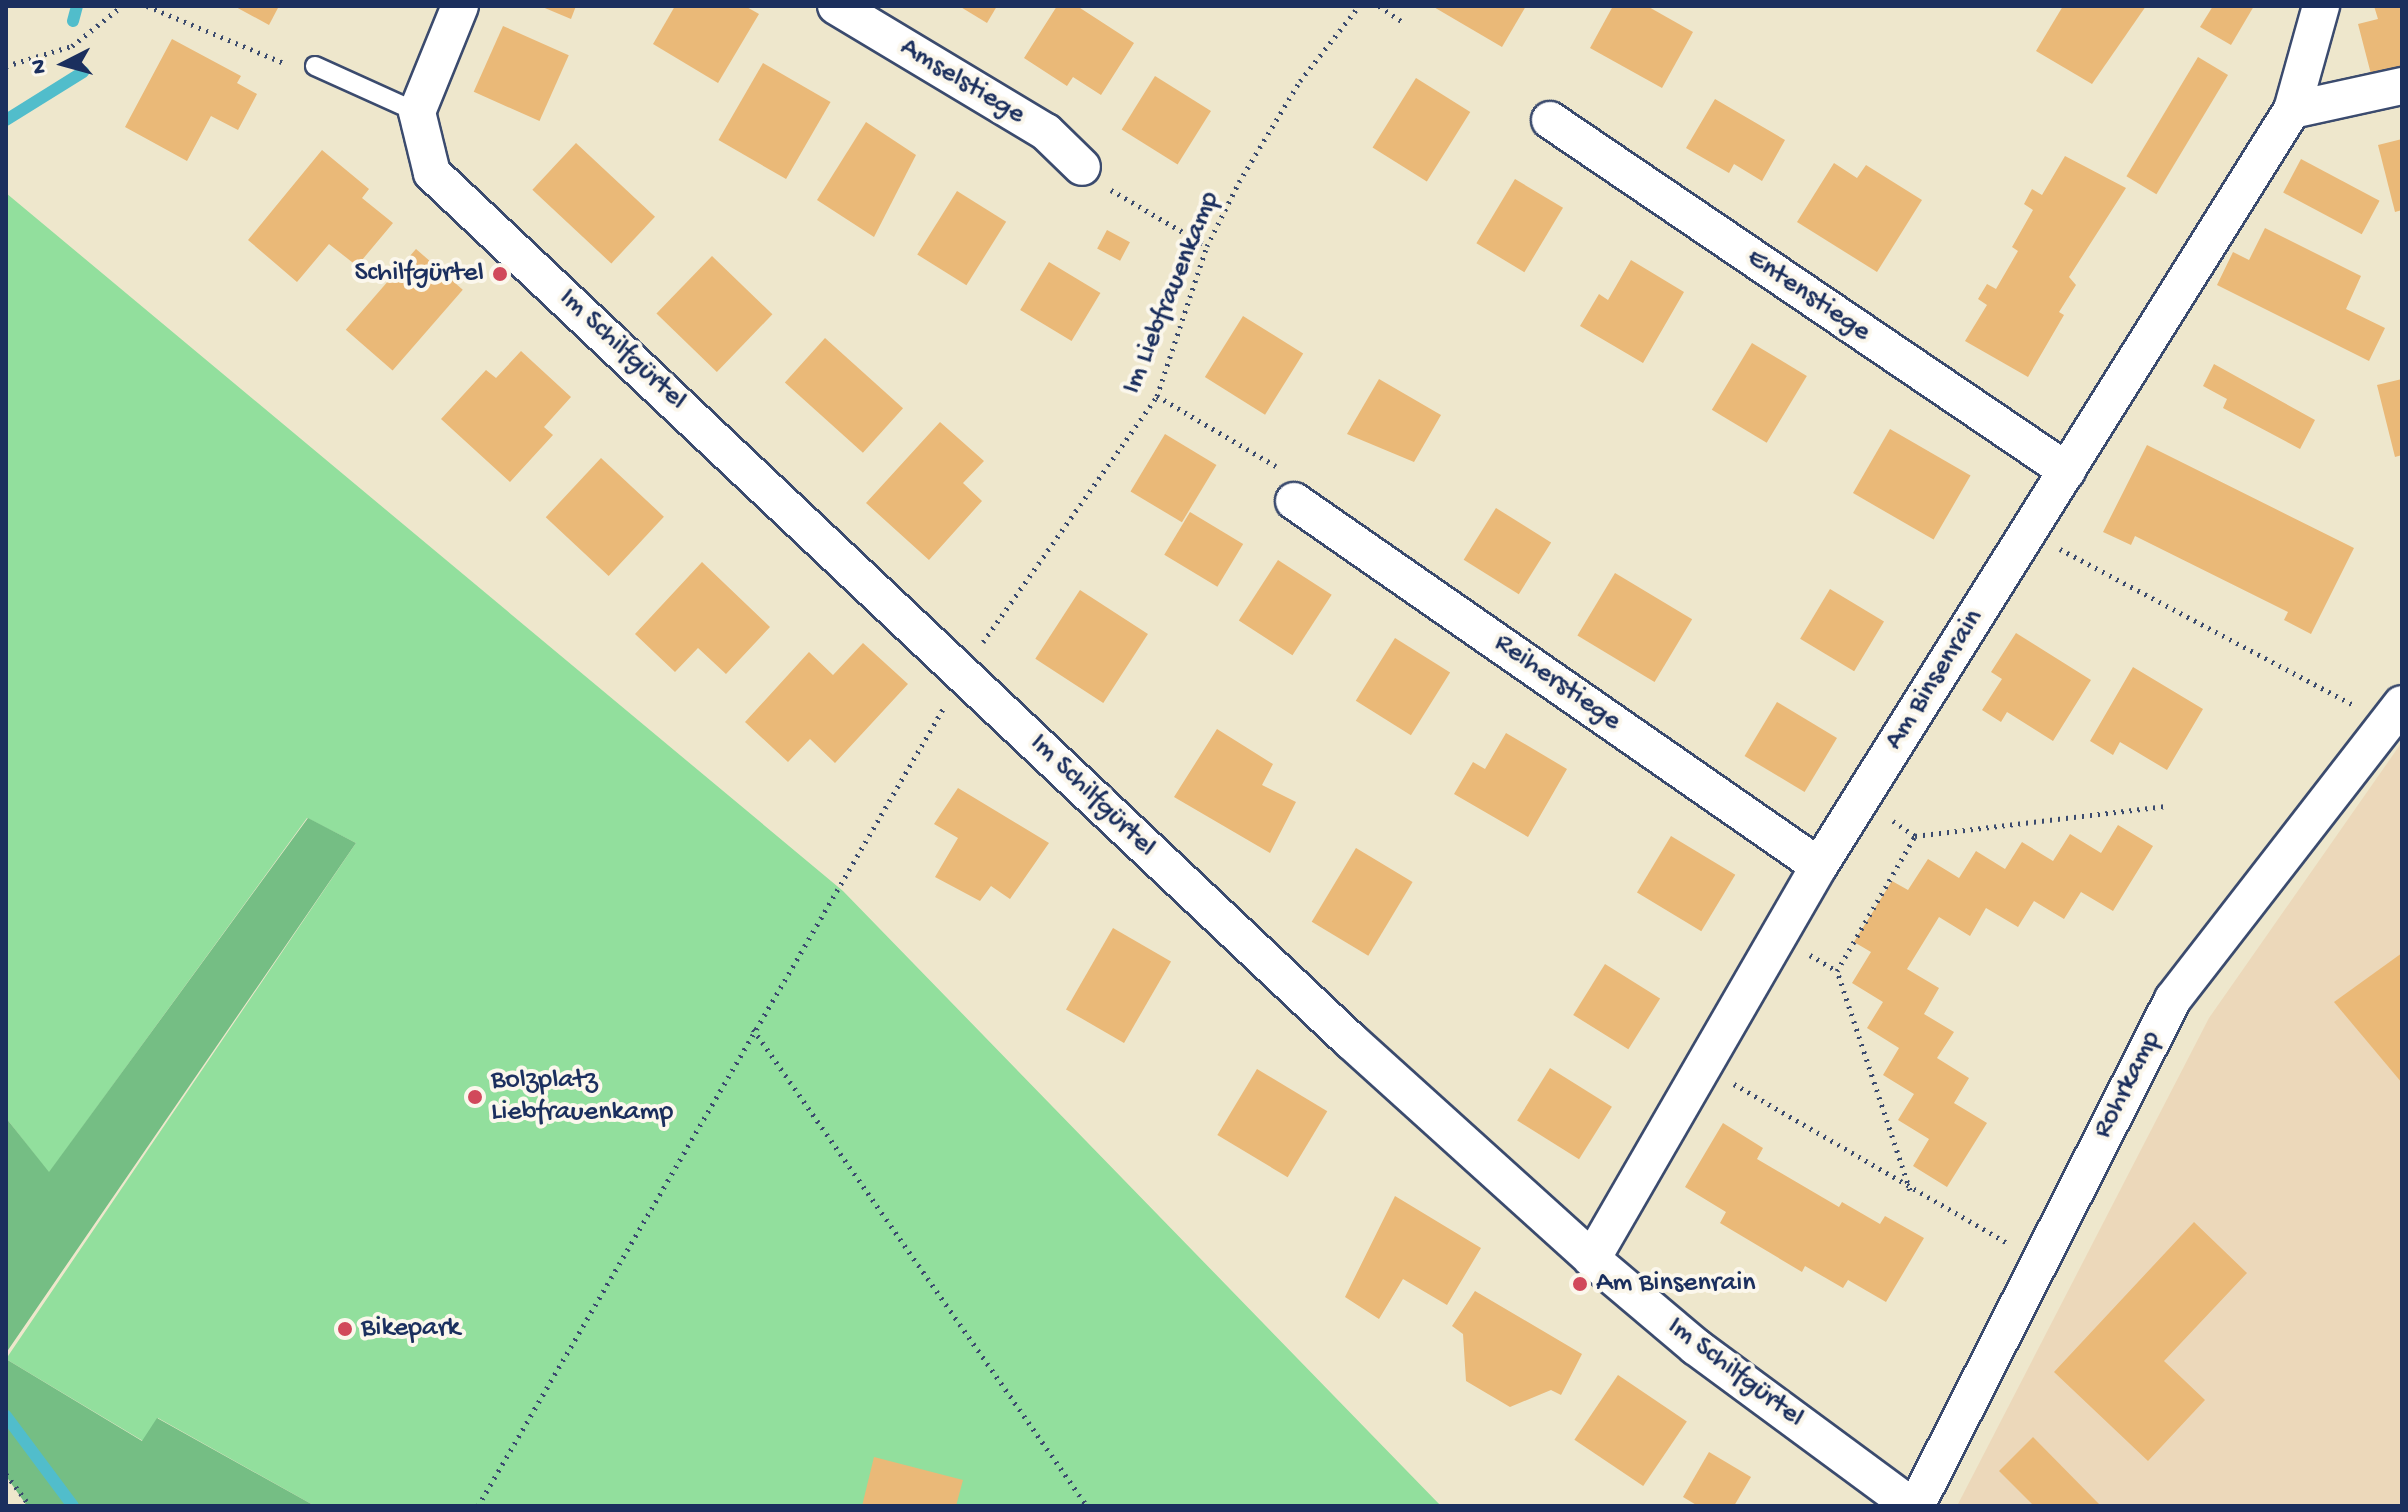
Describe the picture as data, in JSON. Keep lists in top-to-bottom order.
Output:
{
  "streets": {
    "street": [
      "Amselstiege",
      "Entenstiege",
      "Im Schilfgürtel",
      "Am Binsenrain",
      "Reiherstiege",
      "Rohrkamp"
    ],
    "path": ["Im Liebfrauenkamp"]
  },
  "crossings": [
    ["Im Liebfrauenkamp", "Im Schilfgürtel"],
    ["Entenstiege", "Am Binsenrain"],
    ["Im Schilfgürtel", "Am Binsenrain"],
    ["Im Schilfgürtel", "Rohrkamp"],
    ["Am Binsenrain", "Reiherstiege"]
  ],
  "places": [
    "Schilfgürtel",
    "Bolzplatz Liebfrauenkamp",
    "Am Binsenrain",
    "Bikepark"
  ],
  "north": "left"
}
